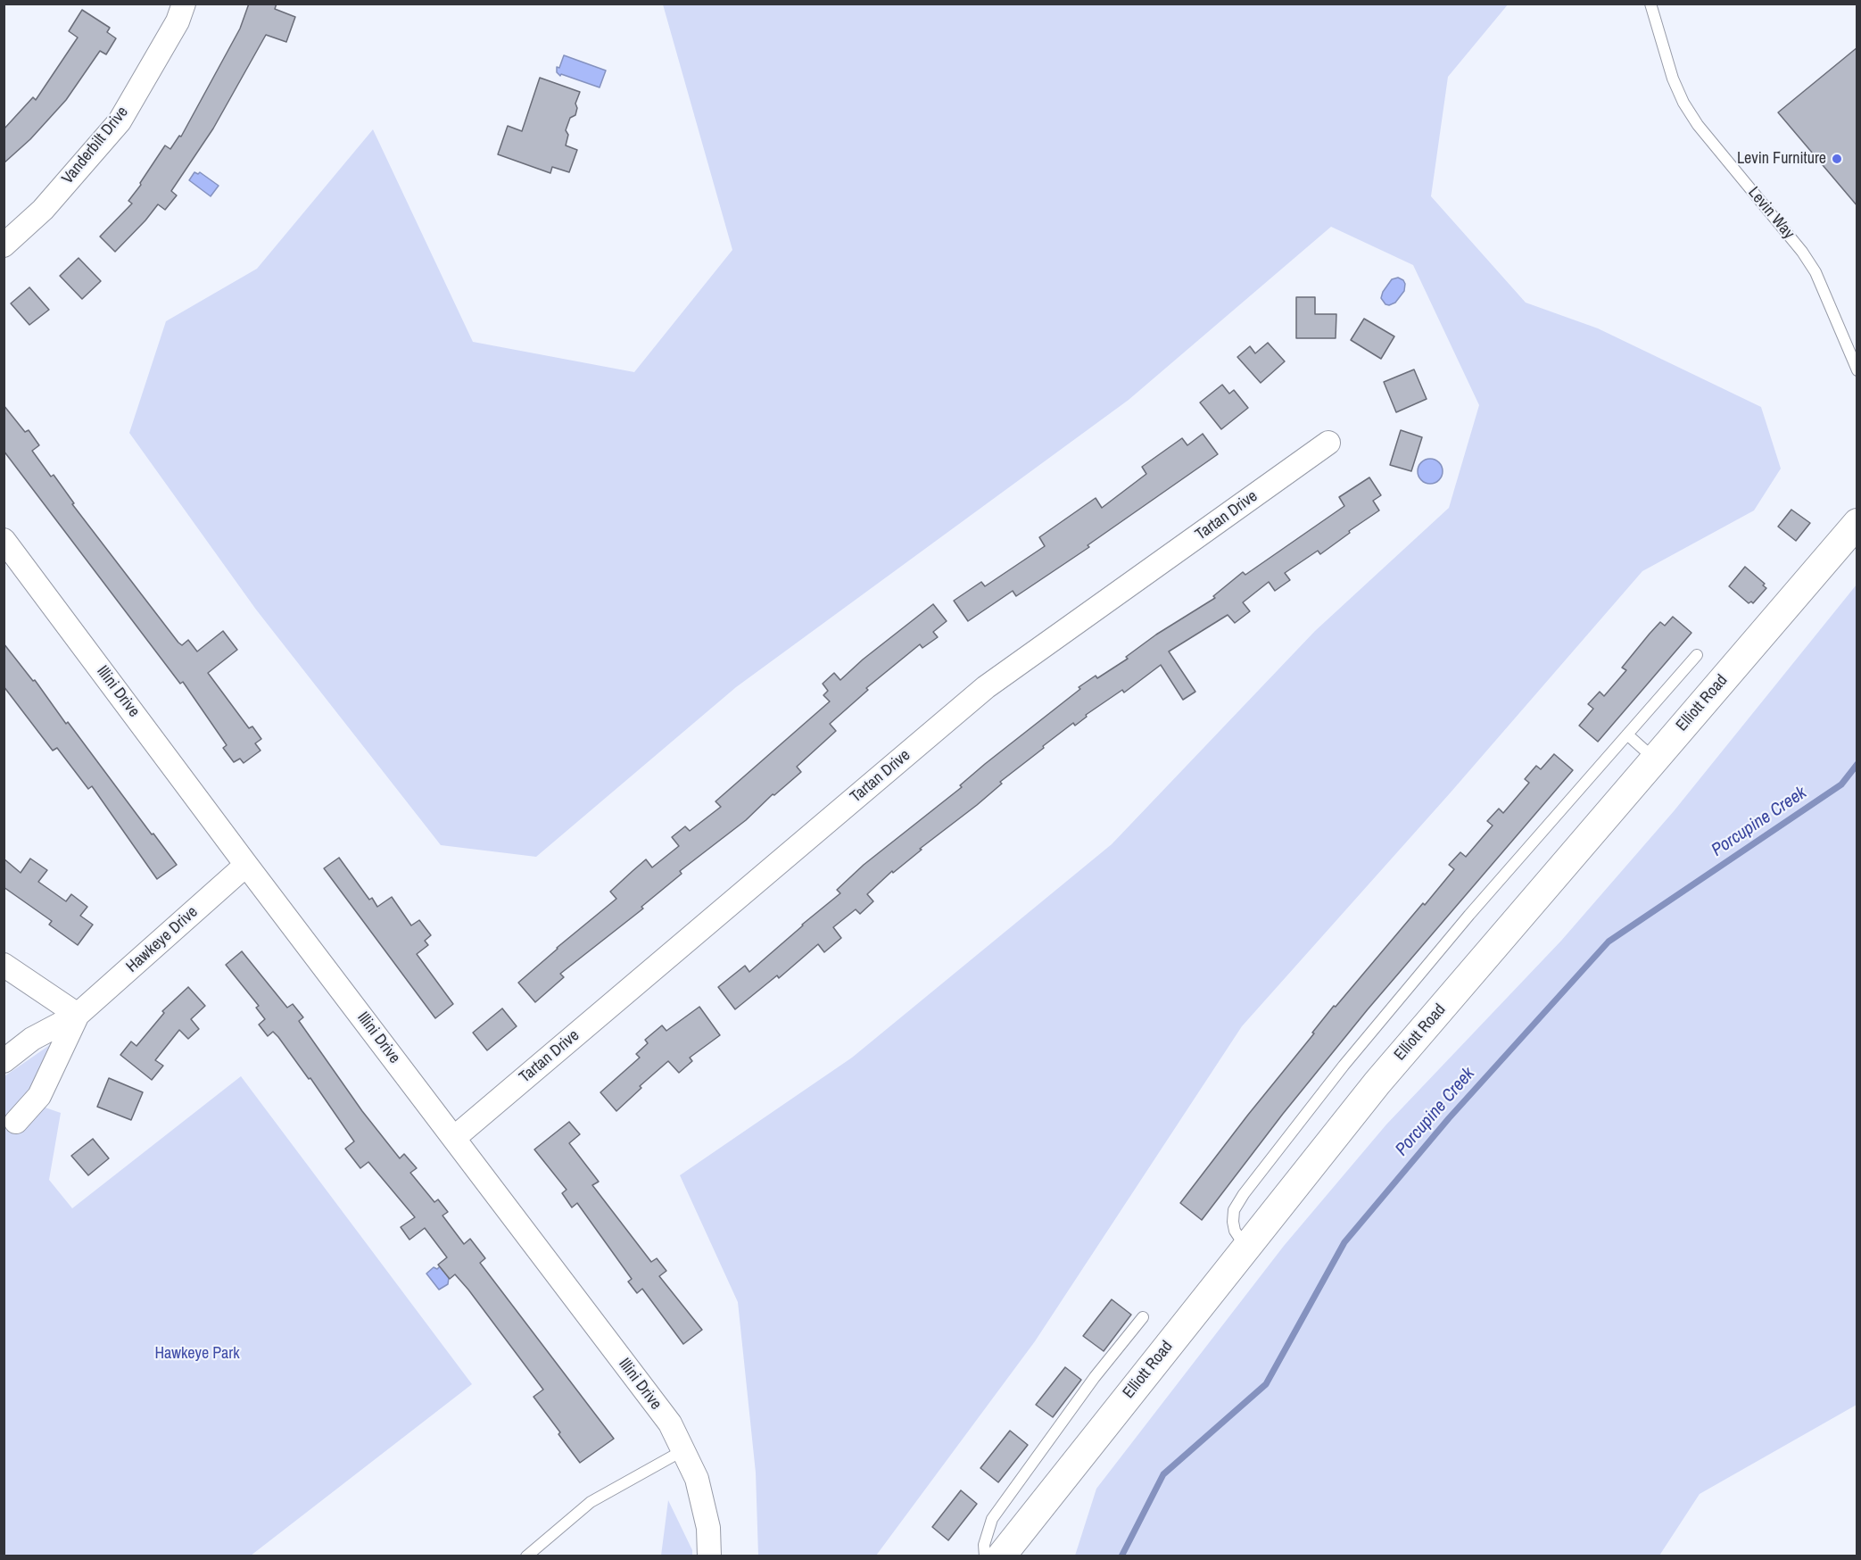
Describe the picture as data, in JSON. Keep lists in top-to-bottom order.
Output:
{
  "streets": {
    "street": [
      "Vanderbilt Drive",
      "Tartan Drive",
      "Illini Drive",
      "Elliott Road",
      "Hawkeye Drive"
    ],
    "lane": ["Levin Way"]
  },
  "crossings": [
    ["Tartan Drive", "Illini Drive"],
    ["Illini Drive", "Hawkeye Drive"]
  ],
  "water": ["Porcupine Creek"],
  "parks": ["Hawkeye Park"],
  "places": ["Levin Furniture"]
}
